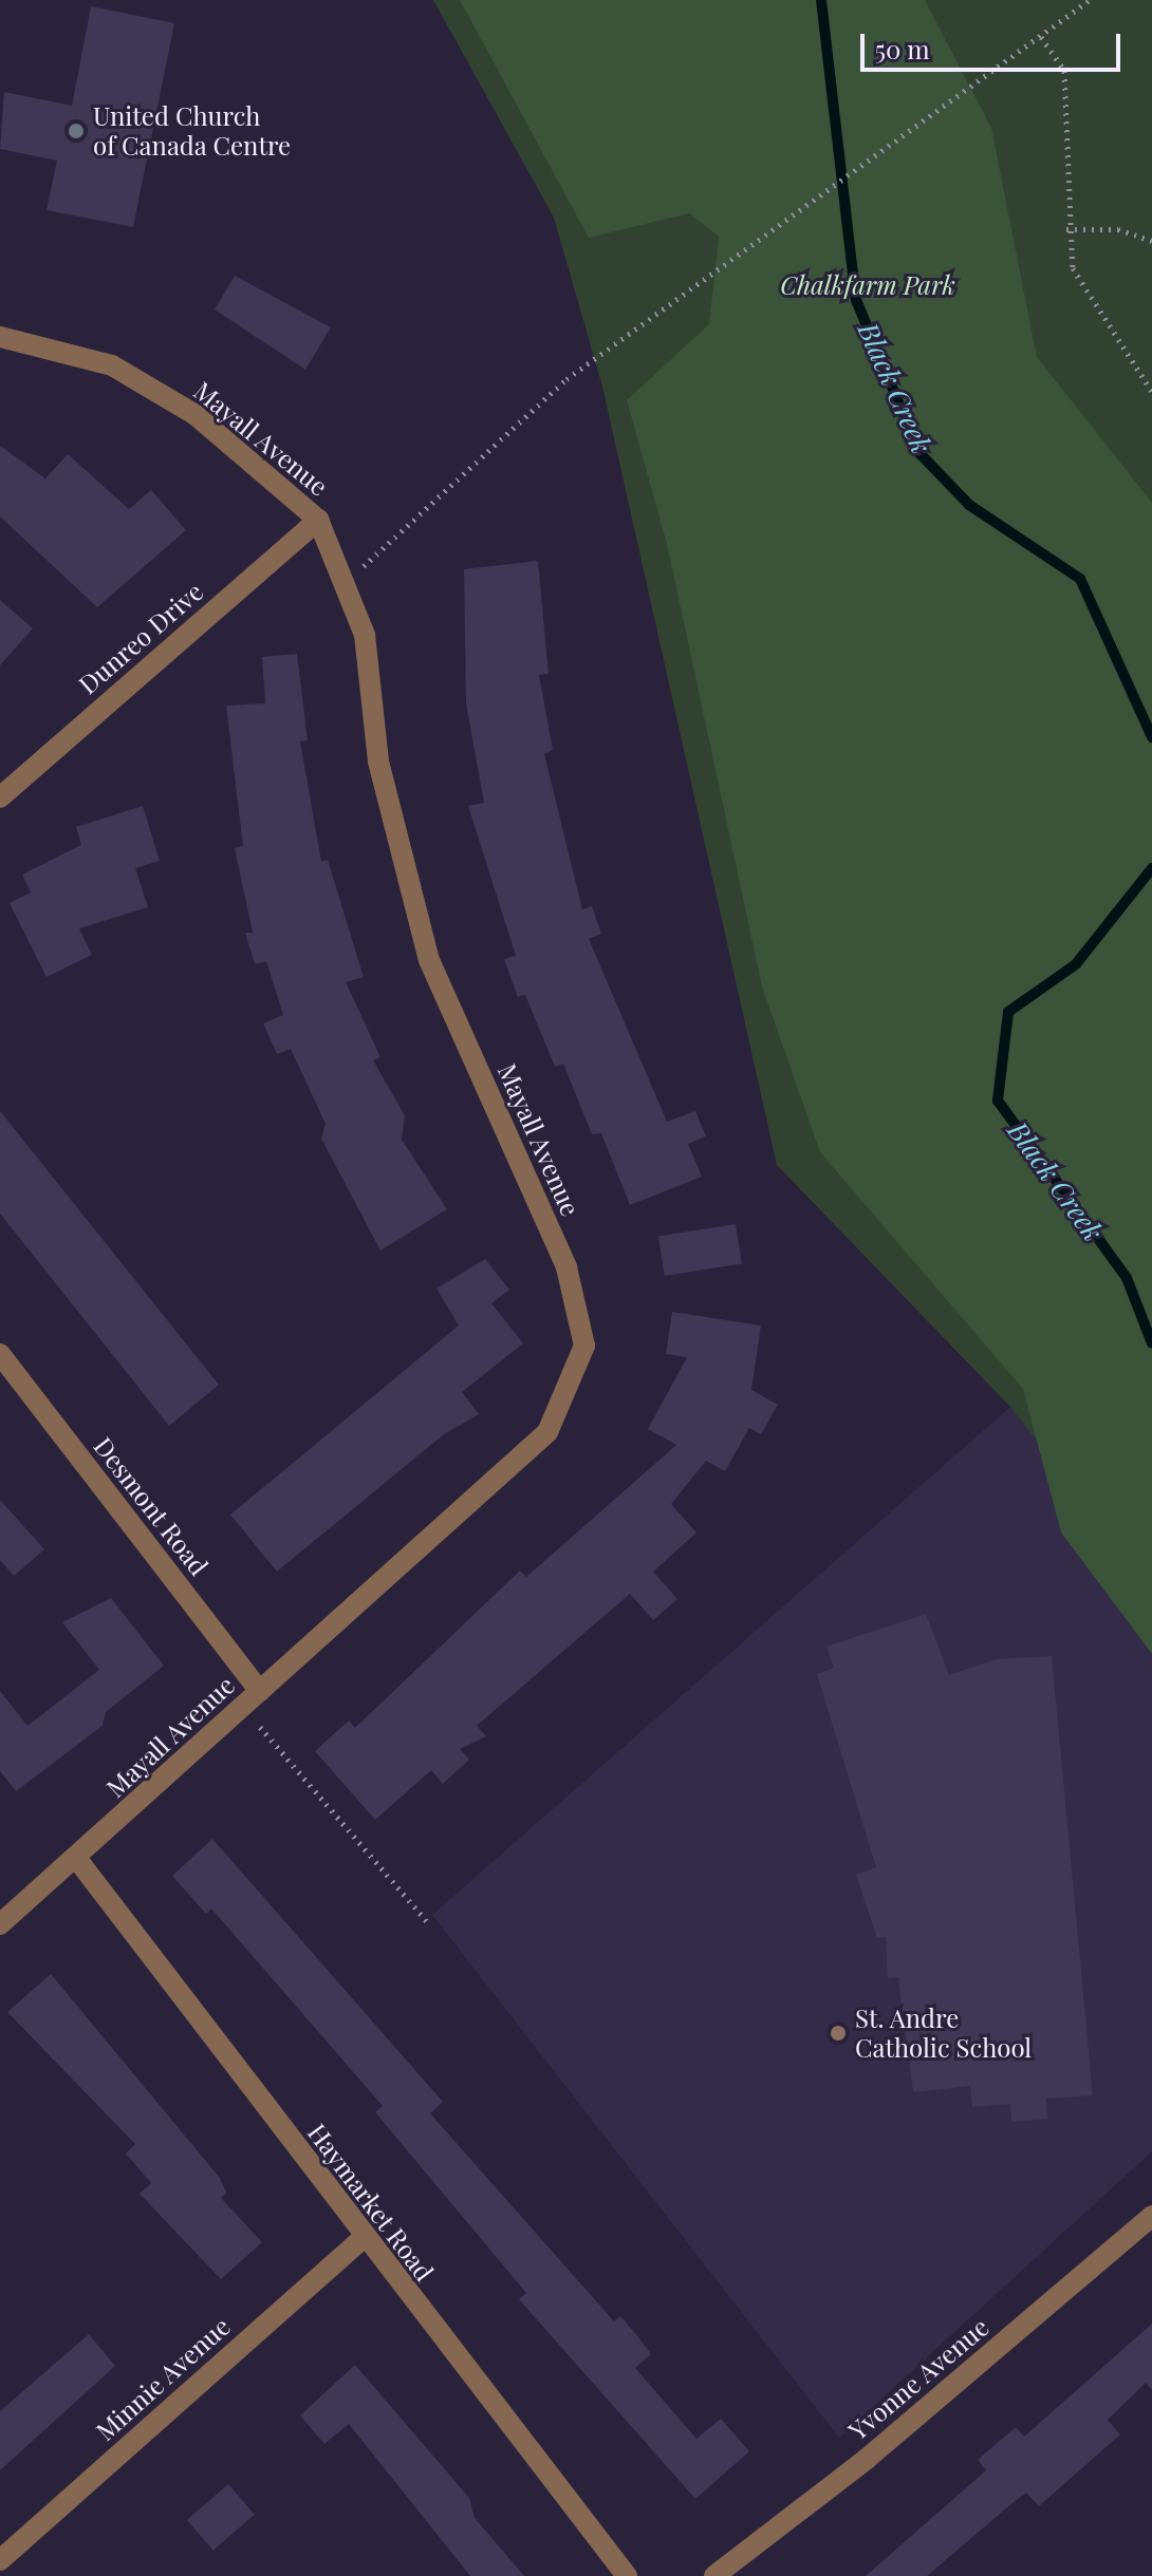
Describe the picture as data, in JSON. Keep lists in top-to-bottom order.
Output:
{
  "streets": {
    "street": [
      "Mayall Avenue",
      "Dunreo Drive",
      "Desmont Road",
      "Haymarket Road",
      "Minnie Avenue",
      "Yvonne Avenue"
    ]
  },
  "crossings": [
    ["Mayall Avenue", "Dunreo Drive"],
    ["Mayall Avenue", "Desmont Road"],
    ["Mayall Avenue", "Haymarket Road"],
    ["Haymarket Road", "Minnie Avenue"]
  ],
  "water": ["Black Creek"],
  "parks": ["Chalkfarm Park"],
  "places": ["United Church of Canada Centre", "St. Andre Catholic School"],
  "scale_bar": "50 m"
}
